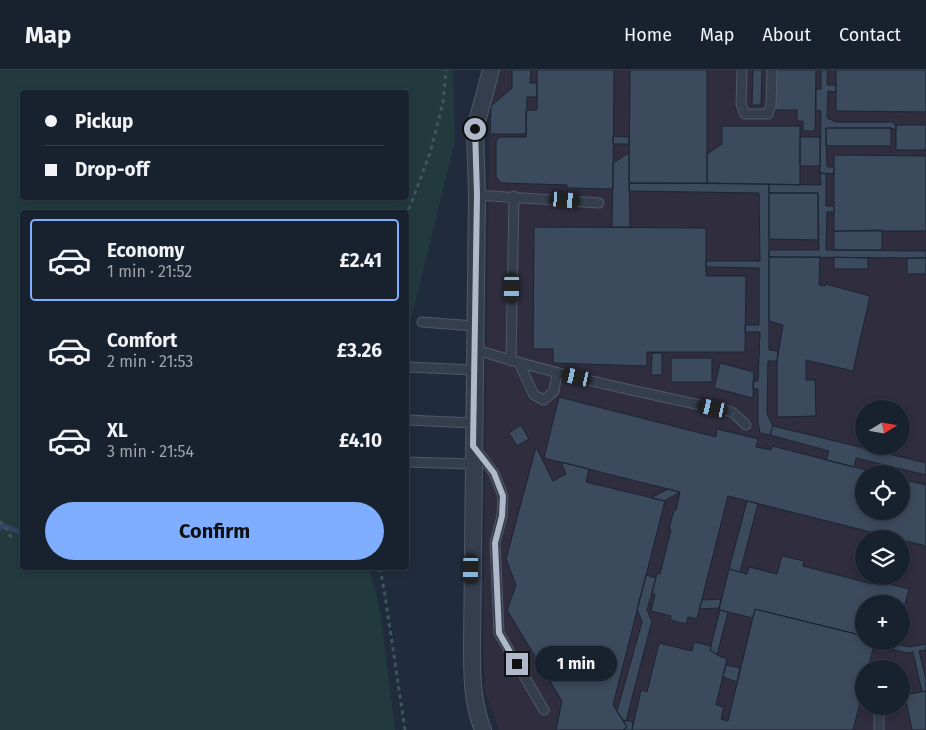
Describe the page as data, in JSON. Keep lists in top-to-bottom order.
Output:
{
  "north": "right",
  "page": {
    "header": "Map",
    "nav": [
      "Home",
      "Map",
      "About",
      "Contact"
    ],
    "banner": ["Pickup", "Drop-off"],
    "list": [
      {
        "name": "Economy",
        "note": "1 min · 21:52",
        "value": "£2.41"
      },
      {
        "name": "Comfort",
        "note": "2 min · 21:53",
        "value": "£3.26"
      },
      {
        "name": "XL",
        "note": "3 min · 21:54",
        "value": "£4.10"
      }
    ],
    "map_buttons": ["+", "−"],
    "buttons": "Confirm",
    "bubble": "1 min"
  }
}
